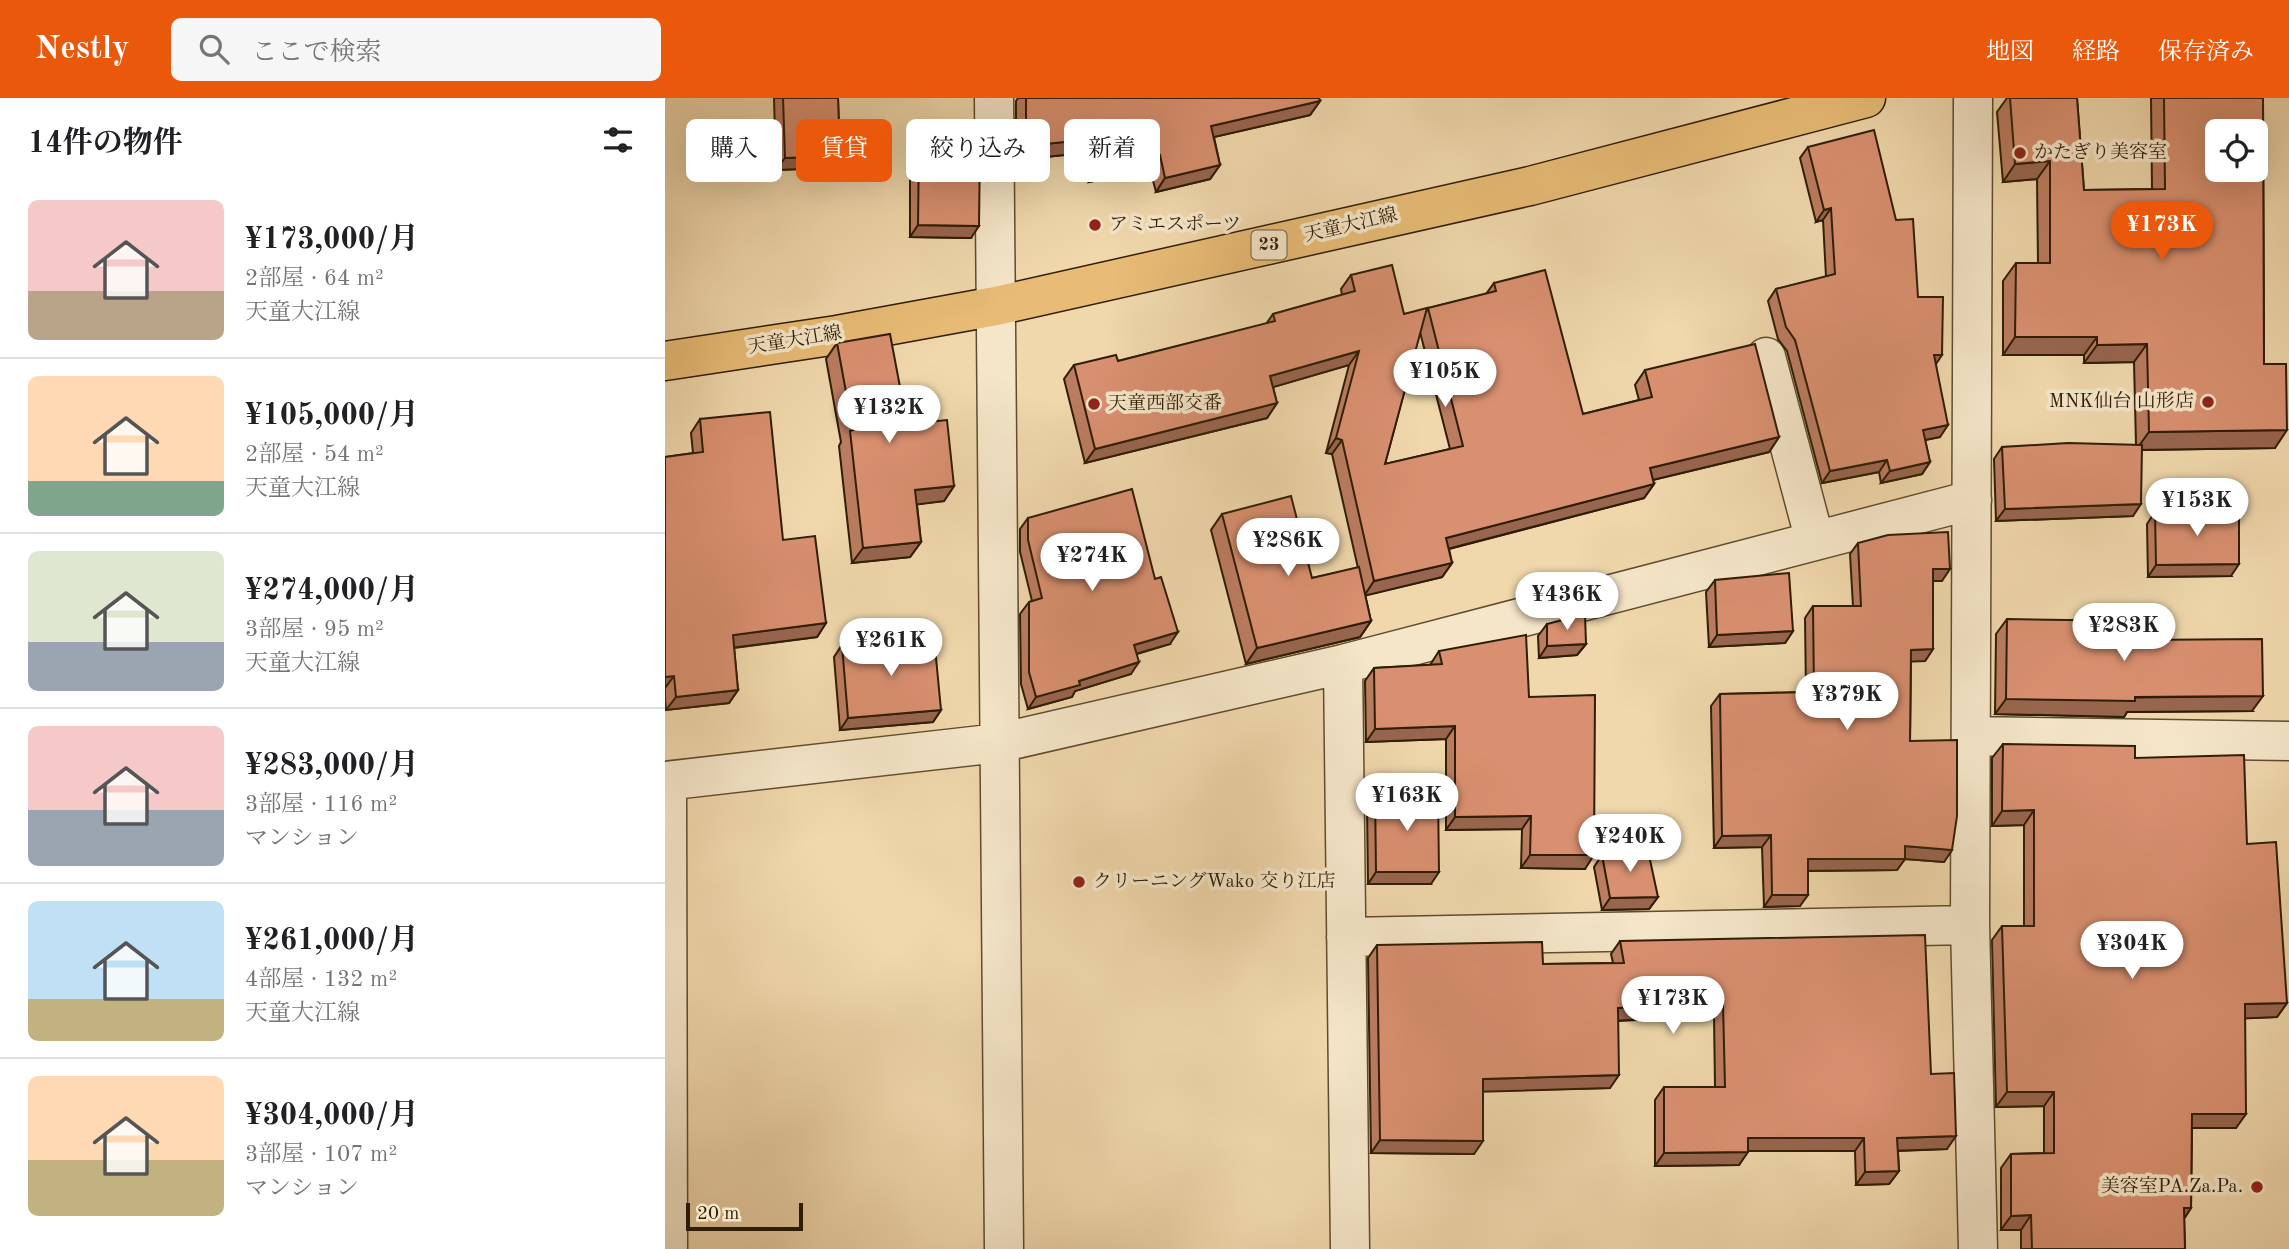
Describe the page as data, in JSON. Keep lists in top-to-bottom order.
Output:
{
  "streets": {
    "main road": ["天童大江線", "23"]
  },
  "places": [
    "かたぎり美容室",
    "アミエスポーツ",
    "MNK仙台 山形店",
    "天童西部交番",
    "クリーニングWako 交り江店",
    "美容室PA.Za.Pa."
  ],
  "scale_bar": "20 m",
  "page": {
    "header": "Nestly",
    "search": "ここで検索",
    "nav": ["地図", "経路", "保存済み"],
    "heading": "14件の物件",
    "chip": [
      "購入",
      "賃貸",
      "絞り込み",
      "新着"
    ],
    "list": [
      {
        "name": "¥173,000/月",
        "note": "2部屋 · 64 m² · 天童大江線"
      },
      {
        "name": "¥105,000/月",
        "note": "2部屋 · 54 m² · 天童大江線"
      },
      {
        "name": "¥274,000/月",
        "note": "3部屋 · 95 m² · 天童大江線"
      },
      {
        "name": "¥283,000/月",
        "note": "3部屋 · 116 m² · マンション"
      },
      {
        "name": "¥261,000/月",
        "note": "4部屋 · 132 m² · 天童大江線"
      },
      {
        "name": "¥304,000/月",
        "note": "3部屋 · 107 m² · マンション"
      }
    ],
    "price": [
      "¥173K",
      "¥105K",
      "¥132K",
      "¥153K",
      "¥286K",
      "¥274K",
      "¥436K",
      "¥283K",
      "¥261K",
      "¥379K",
      "¥163K",
      "¥240K",
      "¥304K",
      "¥173K"
    ],
    "scale": "20 m"
  }
}
